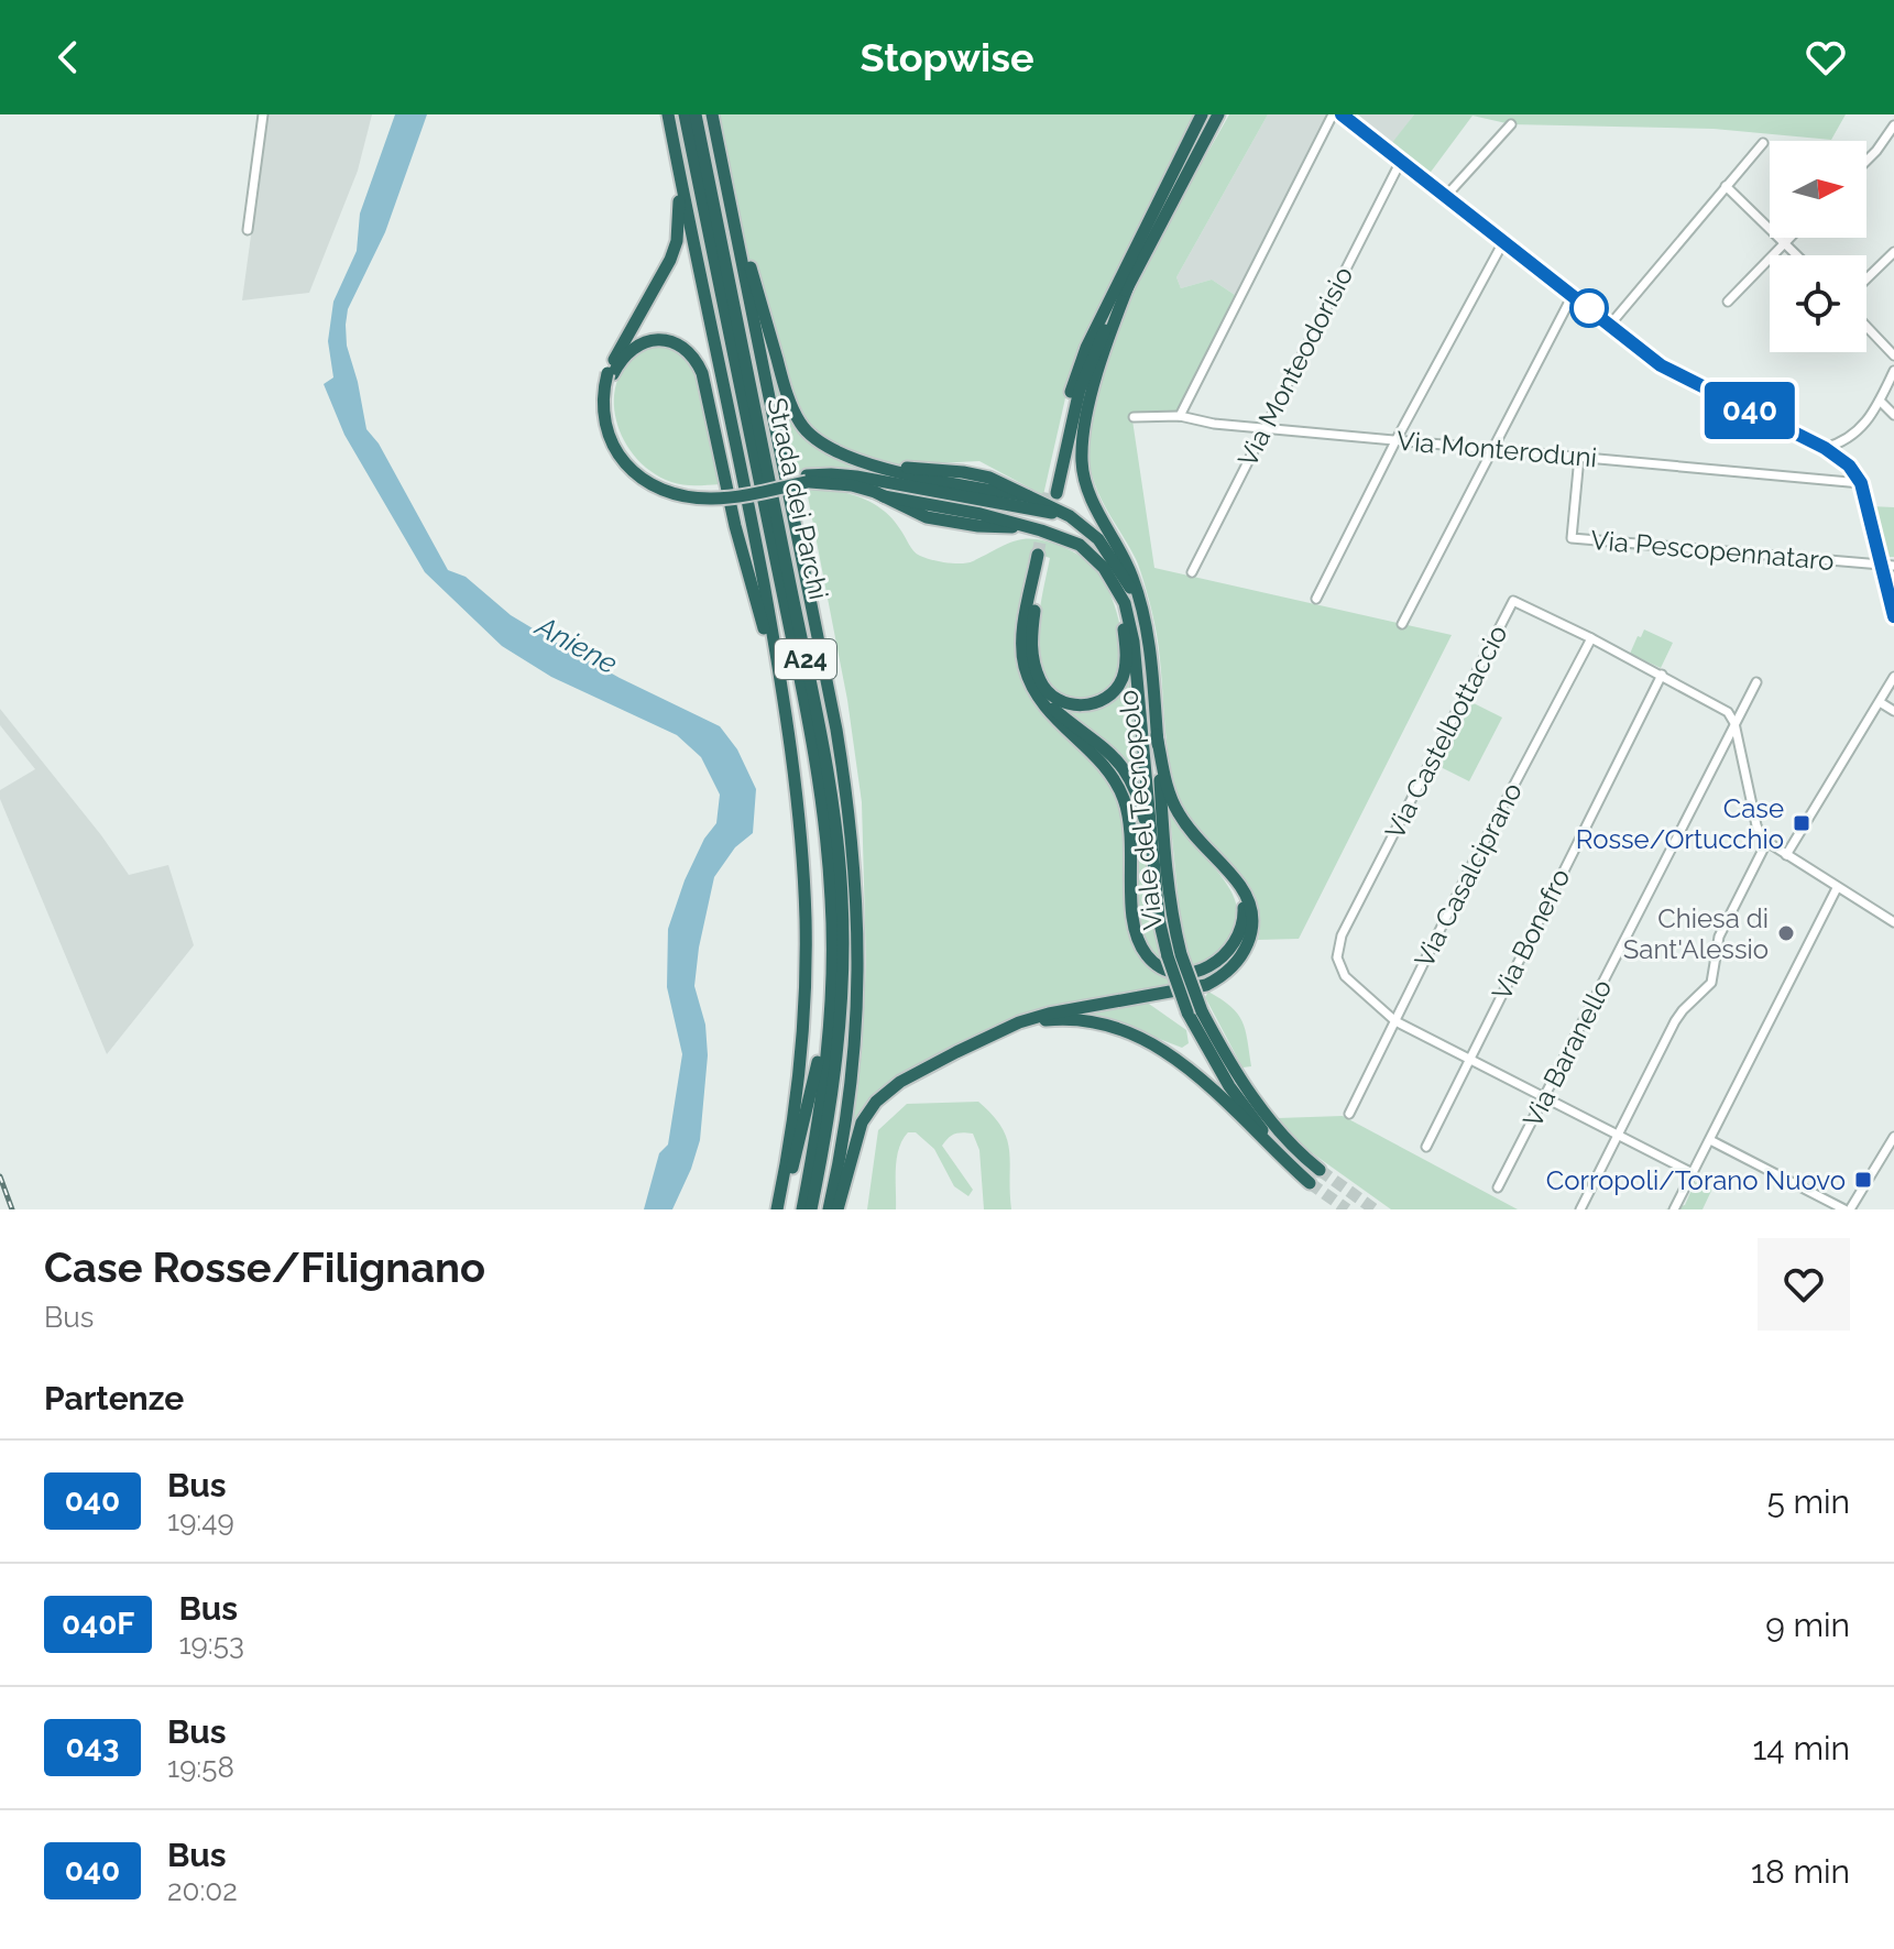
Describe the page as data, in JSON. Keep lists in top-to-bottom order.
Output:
{
  "streets": {
    "highway": ["Strada dei Parchi", "A24", "Viale del Tecnopolo"],
    "street": [
      "Via Monteodorisio",
      "Via Monteroduni",
      "Via Pescopennataro",
      "Via Castelbottaccio",
      "Via Casalciprano",
      "Via Bonefro",
      "Via Baranello"
    ]
  },
  "crossings": [
    ["Via Monteodorisio", "Via Monteroduni"],
    ["Via Monteroduni", "Via Pescopennataro"],
    ["Via Castelbottaccio", "Via Casalciprano"],
    ["Via Castelbottaccio", "Via Bonefro"],
    ["Via Castelbottaccio", "Via Baranello"]
  ],
  "water": ["Aniene"],
  "places": {
    "transit": ["Case Rosse/Ortucchio", "Corropoli/Torano Nuovo"],
    "other": ["Chiesa di Sant'Alessio"]
  },
  "lines": ["bus line 040"],
  "north": "right",
  "page": {
    "header": "Stopwise",
    "on_map": "040",
    "heading": [
      ["Case Rosse/Filignano", "Bus"],
      "Partenze"
    ],
    "list": [
      {
        "mark": "040",
        "name": "Bus",
        "note": "19:49",
        "value": "5 min"
      },
      {
        "mark": "040F",
        "name": "Bus",
        "note": "19:53",
        "value": "9 min"
      },
      {
        "mark": "043",
        "name": "Bus",
        "note": "19:58",
        "value": "14 min"
      },
      {
        "mark": "040",
        "name": "Bus",
        "note": "20:02",
        "value": "18 min"
      }
    ]
  }
}
